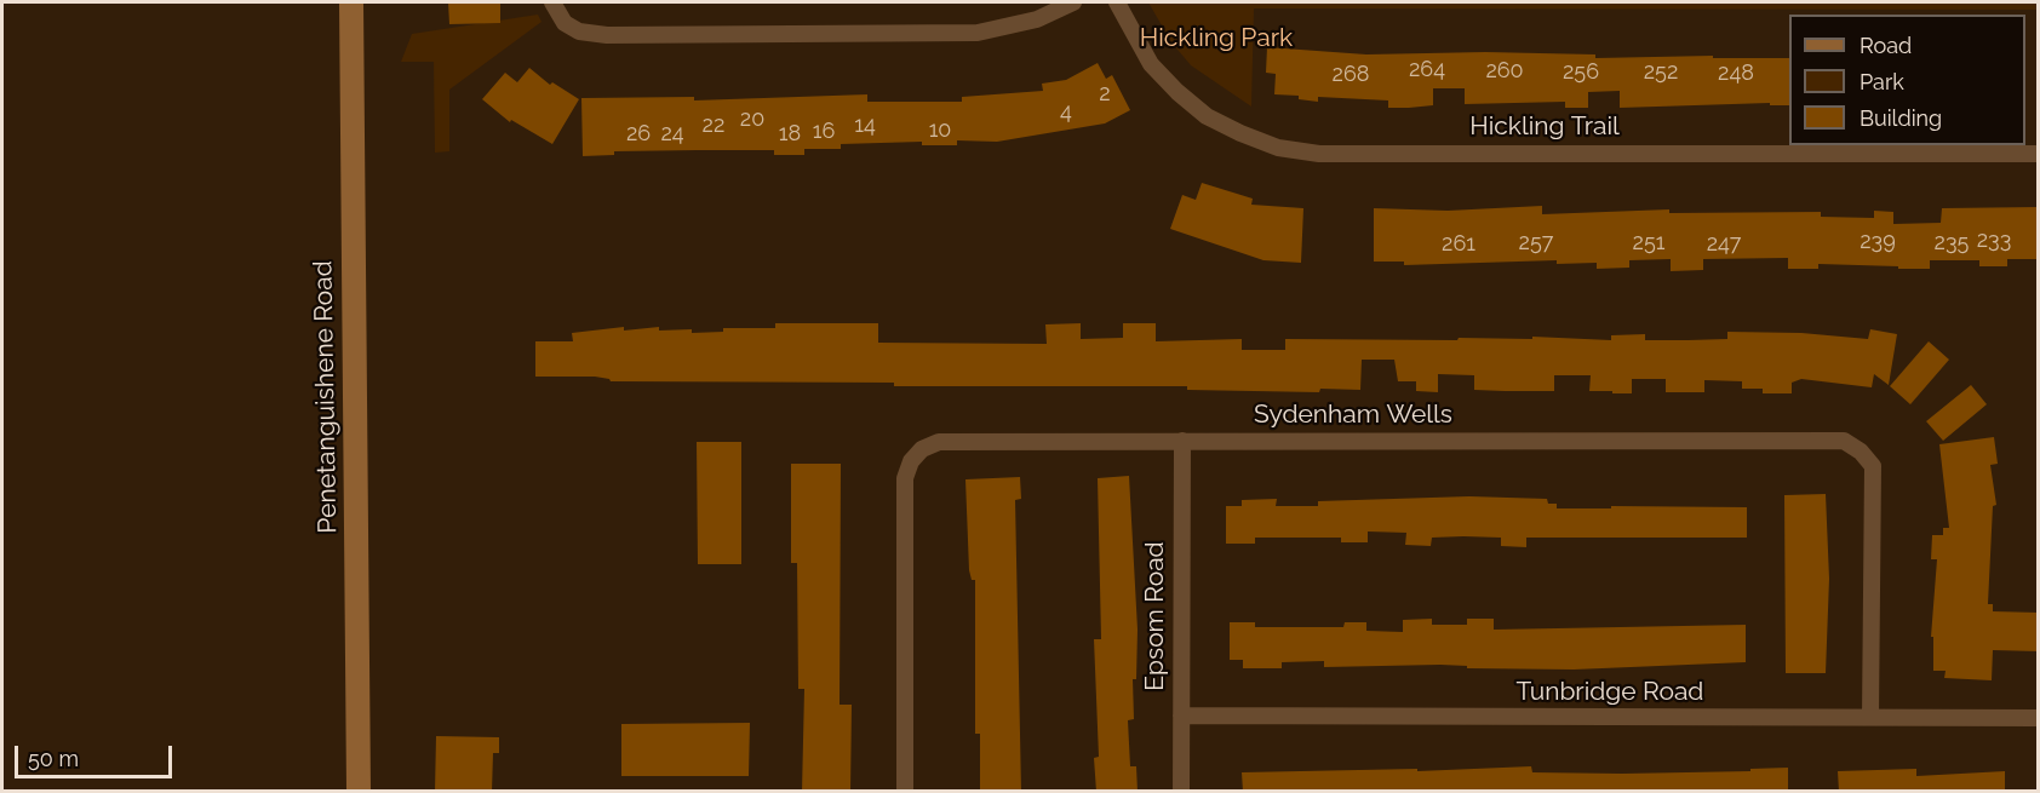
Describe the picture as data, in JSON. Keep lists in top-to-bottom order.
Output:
{
  "streets": {
    "main road": ["Penetanguishene Road"],
    "street": [
      "Hickling Trail",
      "Sydenham Wells",
      "Epsom Road",
      "Tunbridge Road"
    ]
  },
  "crossings": [
    ["Sydenham Wells", "Epsom Road"],
    ["Sydenham Wells", "Tunbridge Road"],
    ["Epsom Road", "Tunbridge Road"]
  ],
  "parks": ["Hickling Park"],
  "house_numbers": [
    "264",
    "260",
    "256",
    "252",
    "248",
    "268",
    "2",
    "4",
    "20",
    "22",
    "14",
    "10",
    "16",
    "26",
    "24",
    "18",
    "233",
    "239",
    "257",
    "251",
    "235",
    "261",
    "247"
  ],
  "legend": ["Road", "Park", "Building"],
  "scale_bar": "50 m"
}
